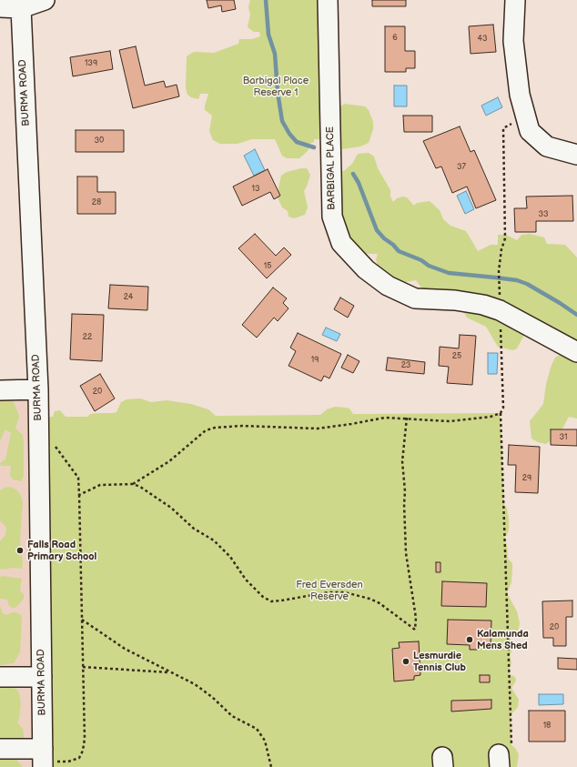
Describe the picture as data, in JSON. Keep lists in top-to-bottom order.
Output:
{
  "streets": {
    "street": ["BURMA ROAD", "BARBIGAL PLACE"]
  },
  "parks": ["Barbigal Place Reserve 1", "Fred Eversden Reserve"],
  "places": ["Falls Road Primary School", "Kalamunda Mens Shed", "Lesmurdie Tennis Club"],
  "house_numbers": [
    "6",
    "43",
    "139",
    "30",
    "37",
    "13",
    "28",
    "33",
    "15",
    "24",
    "22",
    "25",
    "19",
    "23",
    "20",
    "31",
    "29",
    "20",
    "18"
  ]
}
